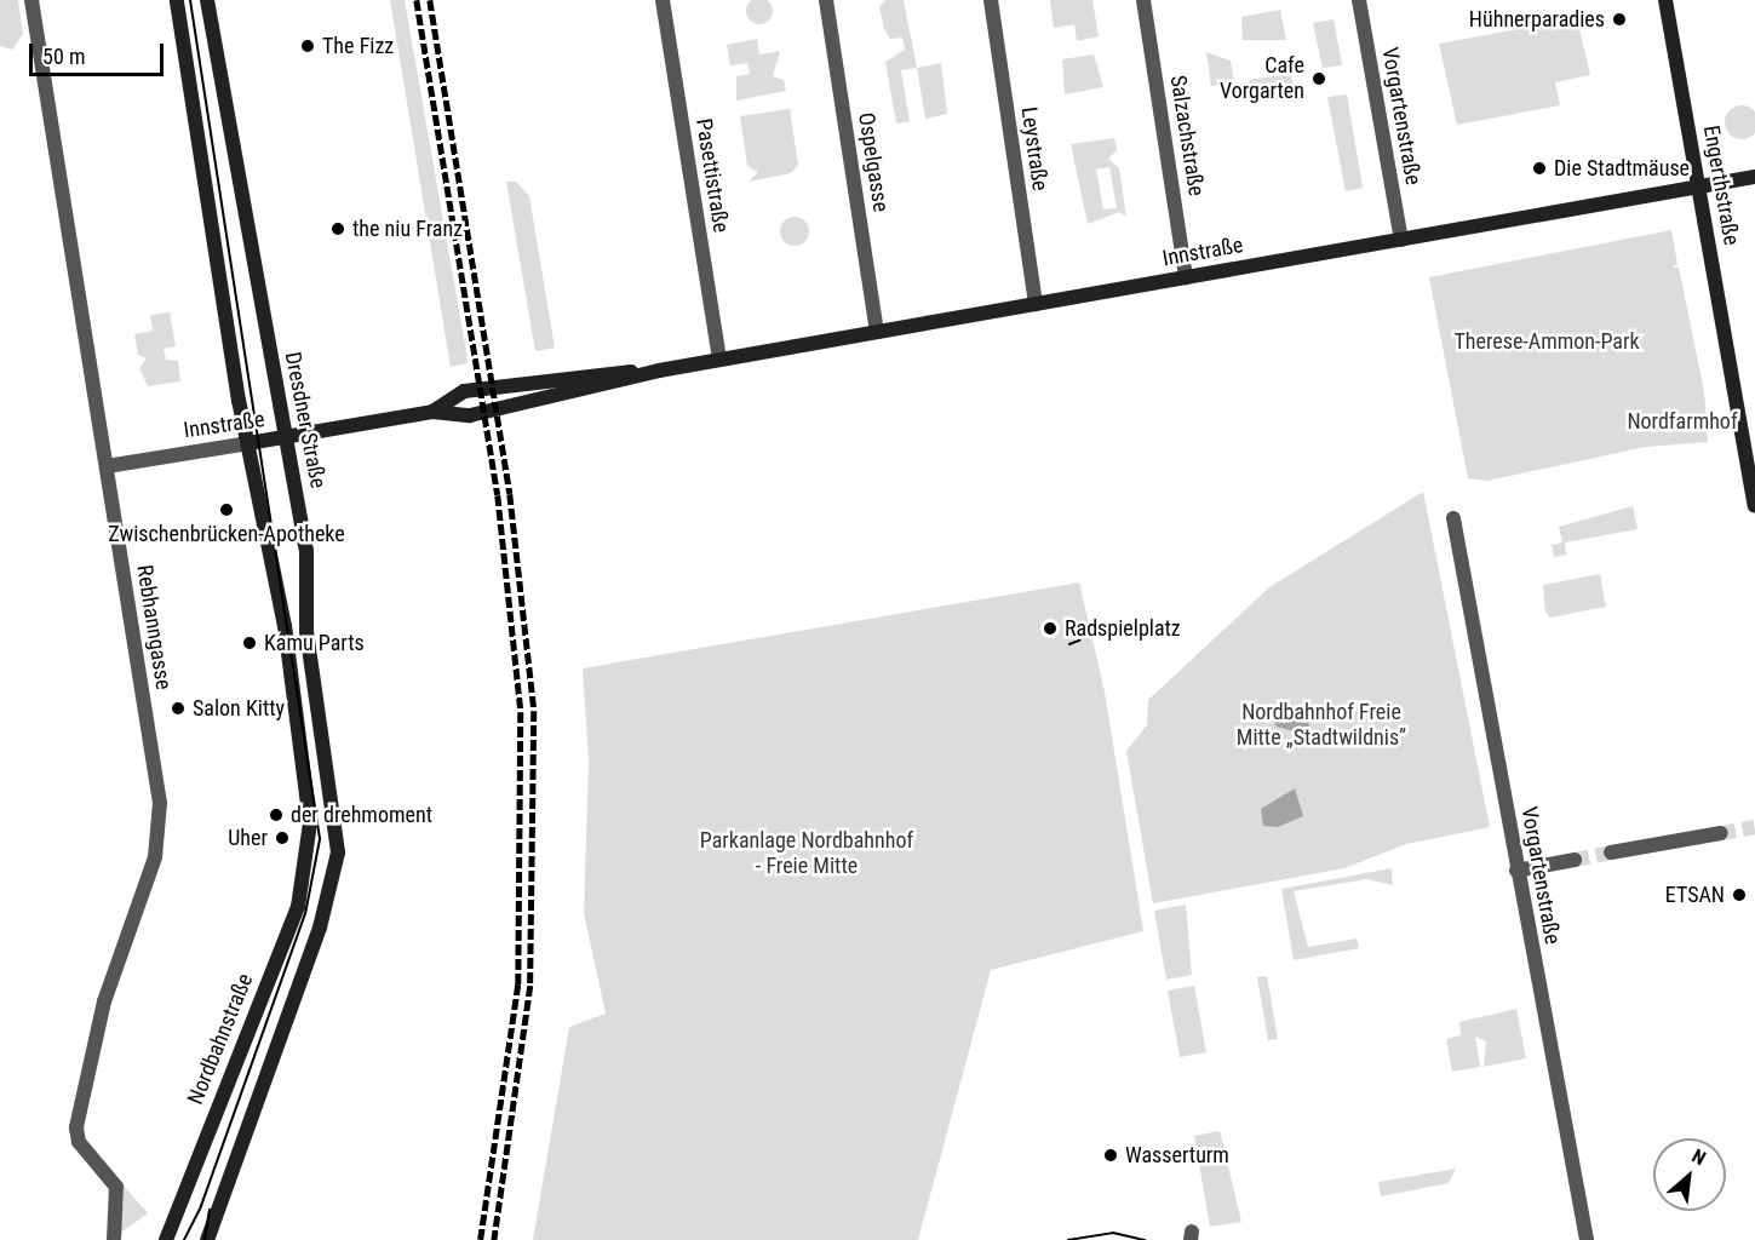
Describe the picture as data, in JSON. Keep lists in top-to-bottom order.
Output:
{
  "streets": {
    "main road": [
      "Engerthstraße",
      "Innstraße",
      "Dresdner Straße",
      "Nordbahnstraße"
    ],
    "street": [
      "Vorgartenstraße",
      "Salzachstraße",
      "Leystraße",
      "Ospelgasse",
      "Pasettistraße",
      "Rebhanngasse"
    ]
  },
  "crossings": [
    ["Vorgartenstraße", "Innstraße"],
    ["Salzachstraße", "Innstraße"],
    ["Leystraße", "Innstraße"],
    ["Ospelgasse", "Innstraße"],
    ["Pasettistraße", "Innstraße"],
    ["Engerthstraße", "Innstraße"],
    ["Innstraße", "Dresdner Straße"],
    ["Innstraße", "Rebhanngasse"],
    ["Innstraße", "Nordbahnstraße"]
  ],
  "parks": [
    "Therese-Ammon-Park",
    "Nordfarmhof",
    "Nordbahnhof Freie Mitte „Stadtwildnis”",
    "Parkanlage Nordbahnhof - Freie Mitte"
  ],
  "places": [
    "Hühnerparadies",
    "The Fizz",
    "Cafe Vorgarten",
    "Die Stadtmäuse",
    "the niu Franz",
    "Zwischenbrücken-Apotheke",
    "Radspielplatz",
    "Kamu Parts",
    "Salon Kitty",
    "der drehmoment",
    "Uher",
    "ETSAN",
    "Wasserturm"
  ],
  "scale_bar": "50 m",
  "north": "top right"
}
